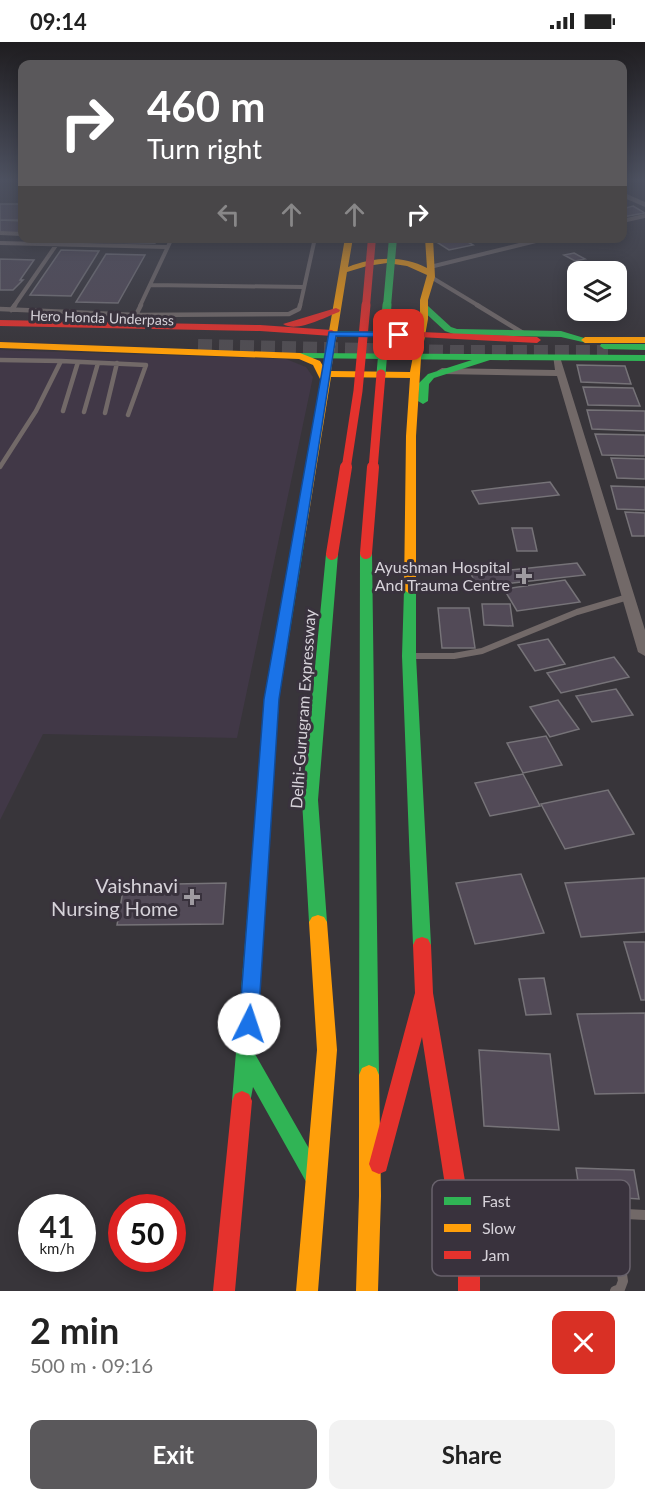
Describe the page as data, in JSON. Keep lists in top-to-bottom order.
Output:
{
  "streets": {
    "main road": ["Hero Honda Underpass", "Delhi-Gurugram Expressway"]
  },
  "places": {
    "health": ["Ayushman Hospital And Trauma Centre", "Vaishnavi Nursing Home"]
  },
  "legend": ["Fast", "Slow", "Jam"],
  "page": {
    "status": "09:14",
    "turn": ["460 m", "Turn right"],
    "speed": "41 km/h",
    "limit": "50",
    "heading": ["2 min", "500 m · 09:16"],
    "buttons": ["Exit", "Share"]
  }
}
